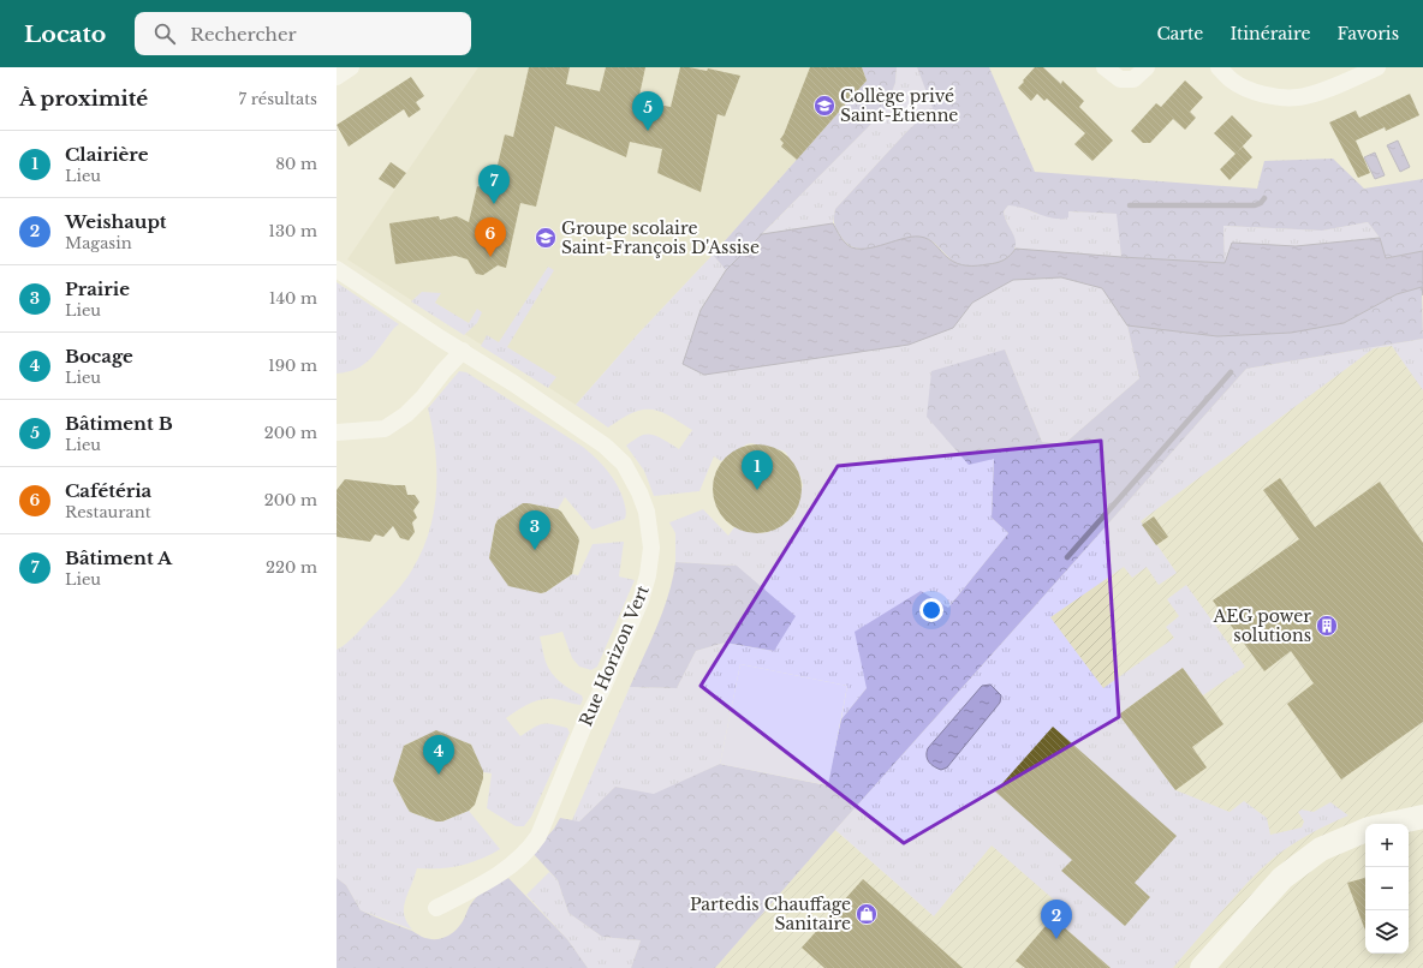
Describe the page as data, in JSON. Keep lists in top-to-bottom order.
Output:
{
  "streets": {
    "street": ["Rue Horizon Vert"]
  },
  "places": {
    "school or university": ["Collège privé Saint-Etienne", "Groupe scolaire Saint-François D'Assise"],
    "building": ["AEG power solutions"],
    "shop": ["Partedis Chauffage Sanitaire"]
  },
  "page": {
    "header": "Locato",
    "search": "Rechercher",
    "nav": ["Carte", "Itinéraire", "Favoris"],
    "heading": ["À proximité", "7 résultats"],
    "pins": [
      "5",
      "7",
      "6",
      "1",
      "3",
      "4",
      "2"
    ],
    "list": [
      {
        "mark": "1",
        "name": "Clairière",
        "note": "Lieu",
        "value": "80 m"
      },
      {
        "mark": "2",
        "name": "Weishaupt",
        "note": "Magasin",
        "value": "130 m"
      },
      {
        "mark": "3",
        "name": "Prairie",
        "note": "Lieu",
        "value": "140 m"
      },
      {
        "mark": "4",
        "name": "Bocage",
        "note": "Lieu",
        "value": "190 m"
      },
      {
        "mark": "5",
        "name": "Bâtiment B",
        "note": "Lieu",
        "value": "200 m"
      },
      {
        "mark": "6",
        "name": "Cafétéria",
        "note": "Restaurant",
        "value": "200 m"
      },
      {
        "mark": "7",
        "name": "Bâtiment A",
        "note": "Lieu",
        "value": "220 m"
      }
    ],
    "map_buttons": ["+", "−"]
  }
}
